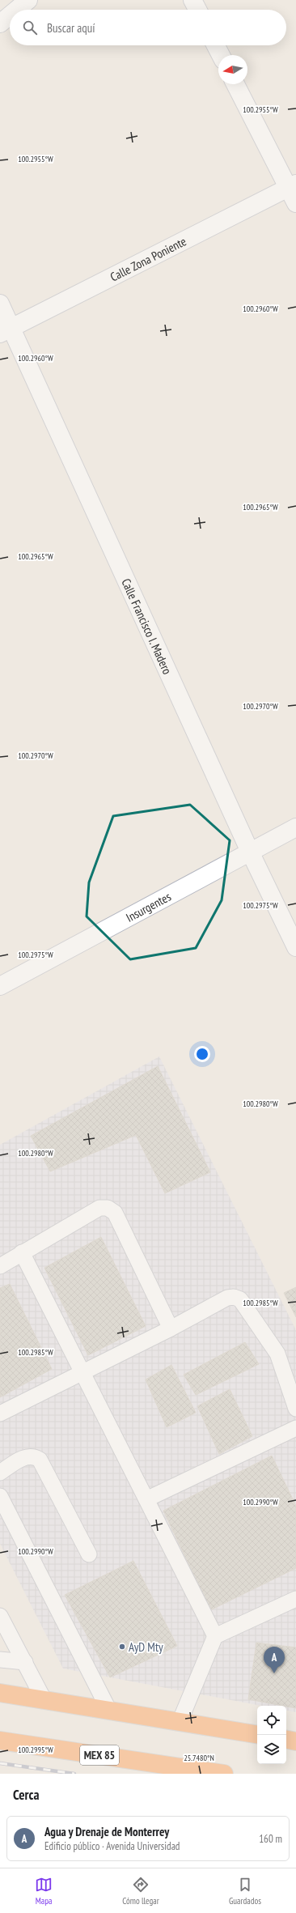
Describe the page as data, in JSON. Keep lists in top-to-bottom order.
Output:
{
  "streets": {
    "highway": ["MEX 85"],
    "street": ["Calle Zona Poniente", "Calle Francisco I. Madero", "Insurgentes"]
  },
  "crossings": [
    ["Calle Zona Poniente", "Calle Francisco I. Madero"],
    ["Calle Francisco I. Madero", "Insurgentes"]
  ],
  "places": ["AyD Mty"],
  "north": "left",
  "page": {
    "search": "Buscar aquí",
    "pins": "A",
    "heading": "Cerca",
    "list": [
      {
        "mark": "A",
        "name": "Agua y Drenaje de Monterrey",
        "note": "Edificio público · Avenida Universidad",
        "value": "160 m"
      }
    ],
    "nav": ["Mapa", "Cómo llegar", "Guardados"]
  },
  "coordinates": [
    "100.2955°W",
    "100.2960°W",
    "100.2965°W",
    "100.2970°W",
    "100.2975°W",
    "100.2980°W",
    "100.2985°W",
    "100.2990°W",
    "100.2995°W",
    "25.7480°N"
  ]
}
